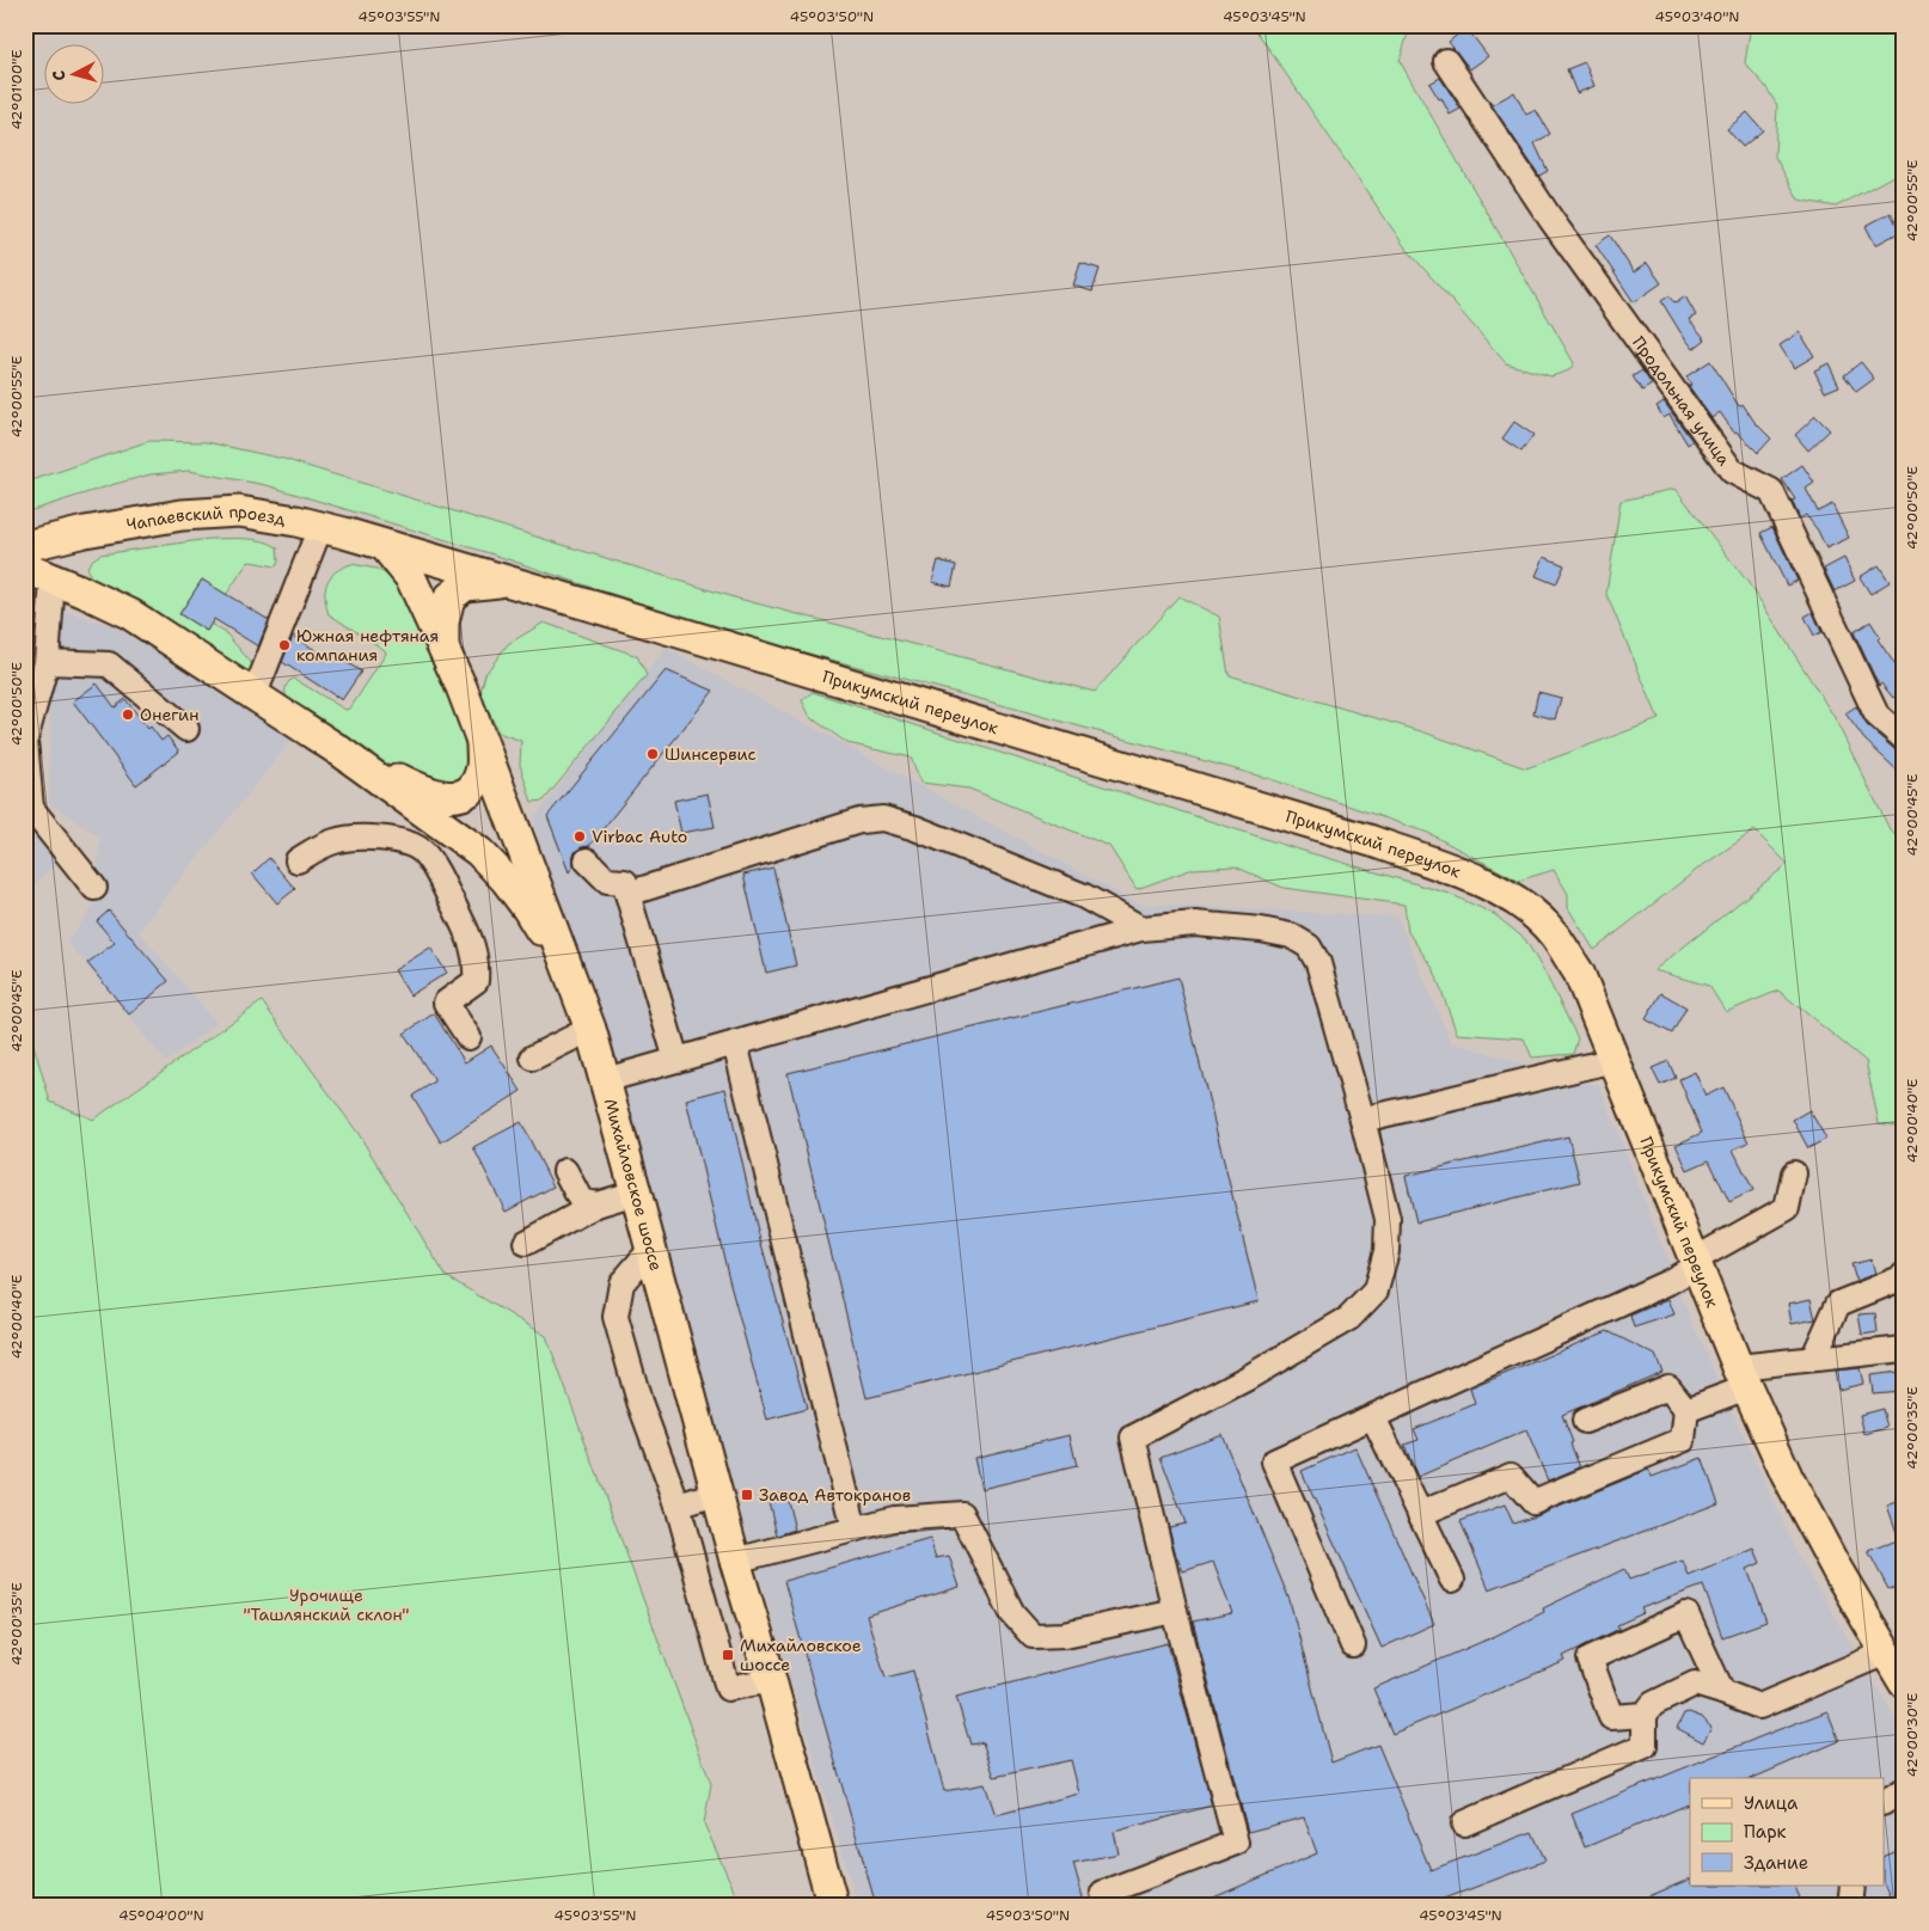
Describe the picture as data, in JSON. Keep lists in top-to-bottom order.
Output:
{
  "streets": {
    "main road": ["Чапаевский проезд", "Прикумский переулок", "Михайловское шоссе"],
    "street": ["Продольная улица"]
  },
  "crossings": [
    ["Чапаевский проезд", "Прикумский переулок"],
    ["Чапаевский проезд", "Михайловское шоссе"],
    ["Прикумский переулок", "Михайловское шоссе"]
  ],
  "parks": ["Урочище \"Ташлянский склон\""],
  "places": {
    "other": [
      "Южная нефтяная компания",
      "Онегин",
      "Шинсервис",
      "Virbac Auto"
    ],
    "transit": ["Завод Автокранов", "Михайловское шоссе"]
  },
  "legend": ["Улица", "Парк", "Здание"],
  "north": "left",
  "coordinates": [
    "45°03'55\"N",
    "45°03'50\"N",
    "45°03'45\"N",
    "45°03'40\"N",
    "42°01'00\"E",
    "42°00'55\"E",
    "42°00'50\"E",
    "42°00'45\"E",
    "42°00'40\"E",
    "42°00'35\"E",
    "42°00'30\"E",
    "45°04'00\"N"
  ]
}
